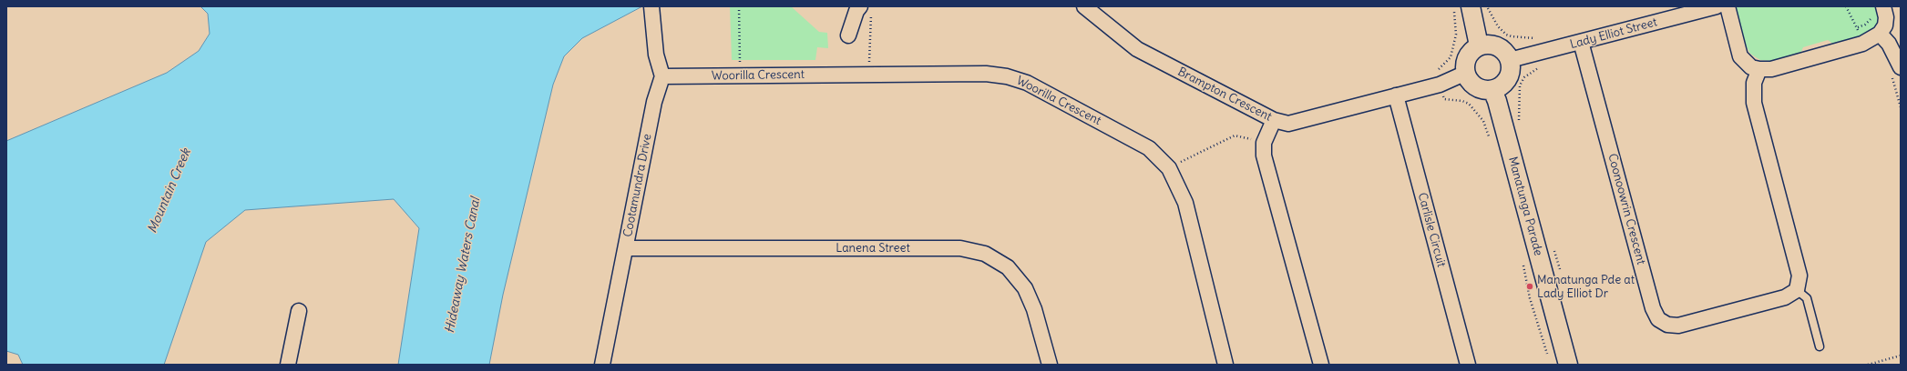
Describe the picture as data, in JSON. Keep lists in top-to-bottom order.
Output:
{
  "streets": {
    "street": [
      "Lady Elliot Street",
      "Woorilla Crescent",
      "Brampton Crescent",
      "Cootamundra Drive",
      "Manatunga Parade",
      "Coonoowrin Crescent",
      "Carlisle Circuit",
      "Lanena Street"
    ]
  },
  "crossings": [
    ["Lady Elliot Street", "Brampton Crescent"],
    ["Lady Elliot Street", "Manatunga Parade"],
    ["Lady Elliot Street", "Coonoowrin Crescent"],
    ["Woorilla Crescent", "Cootamundra Drive"],
    ["Brampton Crescent", "Manatunga Parade"],
    ["Brampton Crescent", "Carlisle Circuit"],
    ["Cootamundra Drive", "Lanena Street"]
  ],
  "water": ["Mountain Creek", "Hideaway Waters Canal"],
  "places": ["Manatunga Pde at Lady Elliot Dr"]
}
